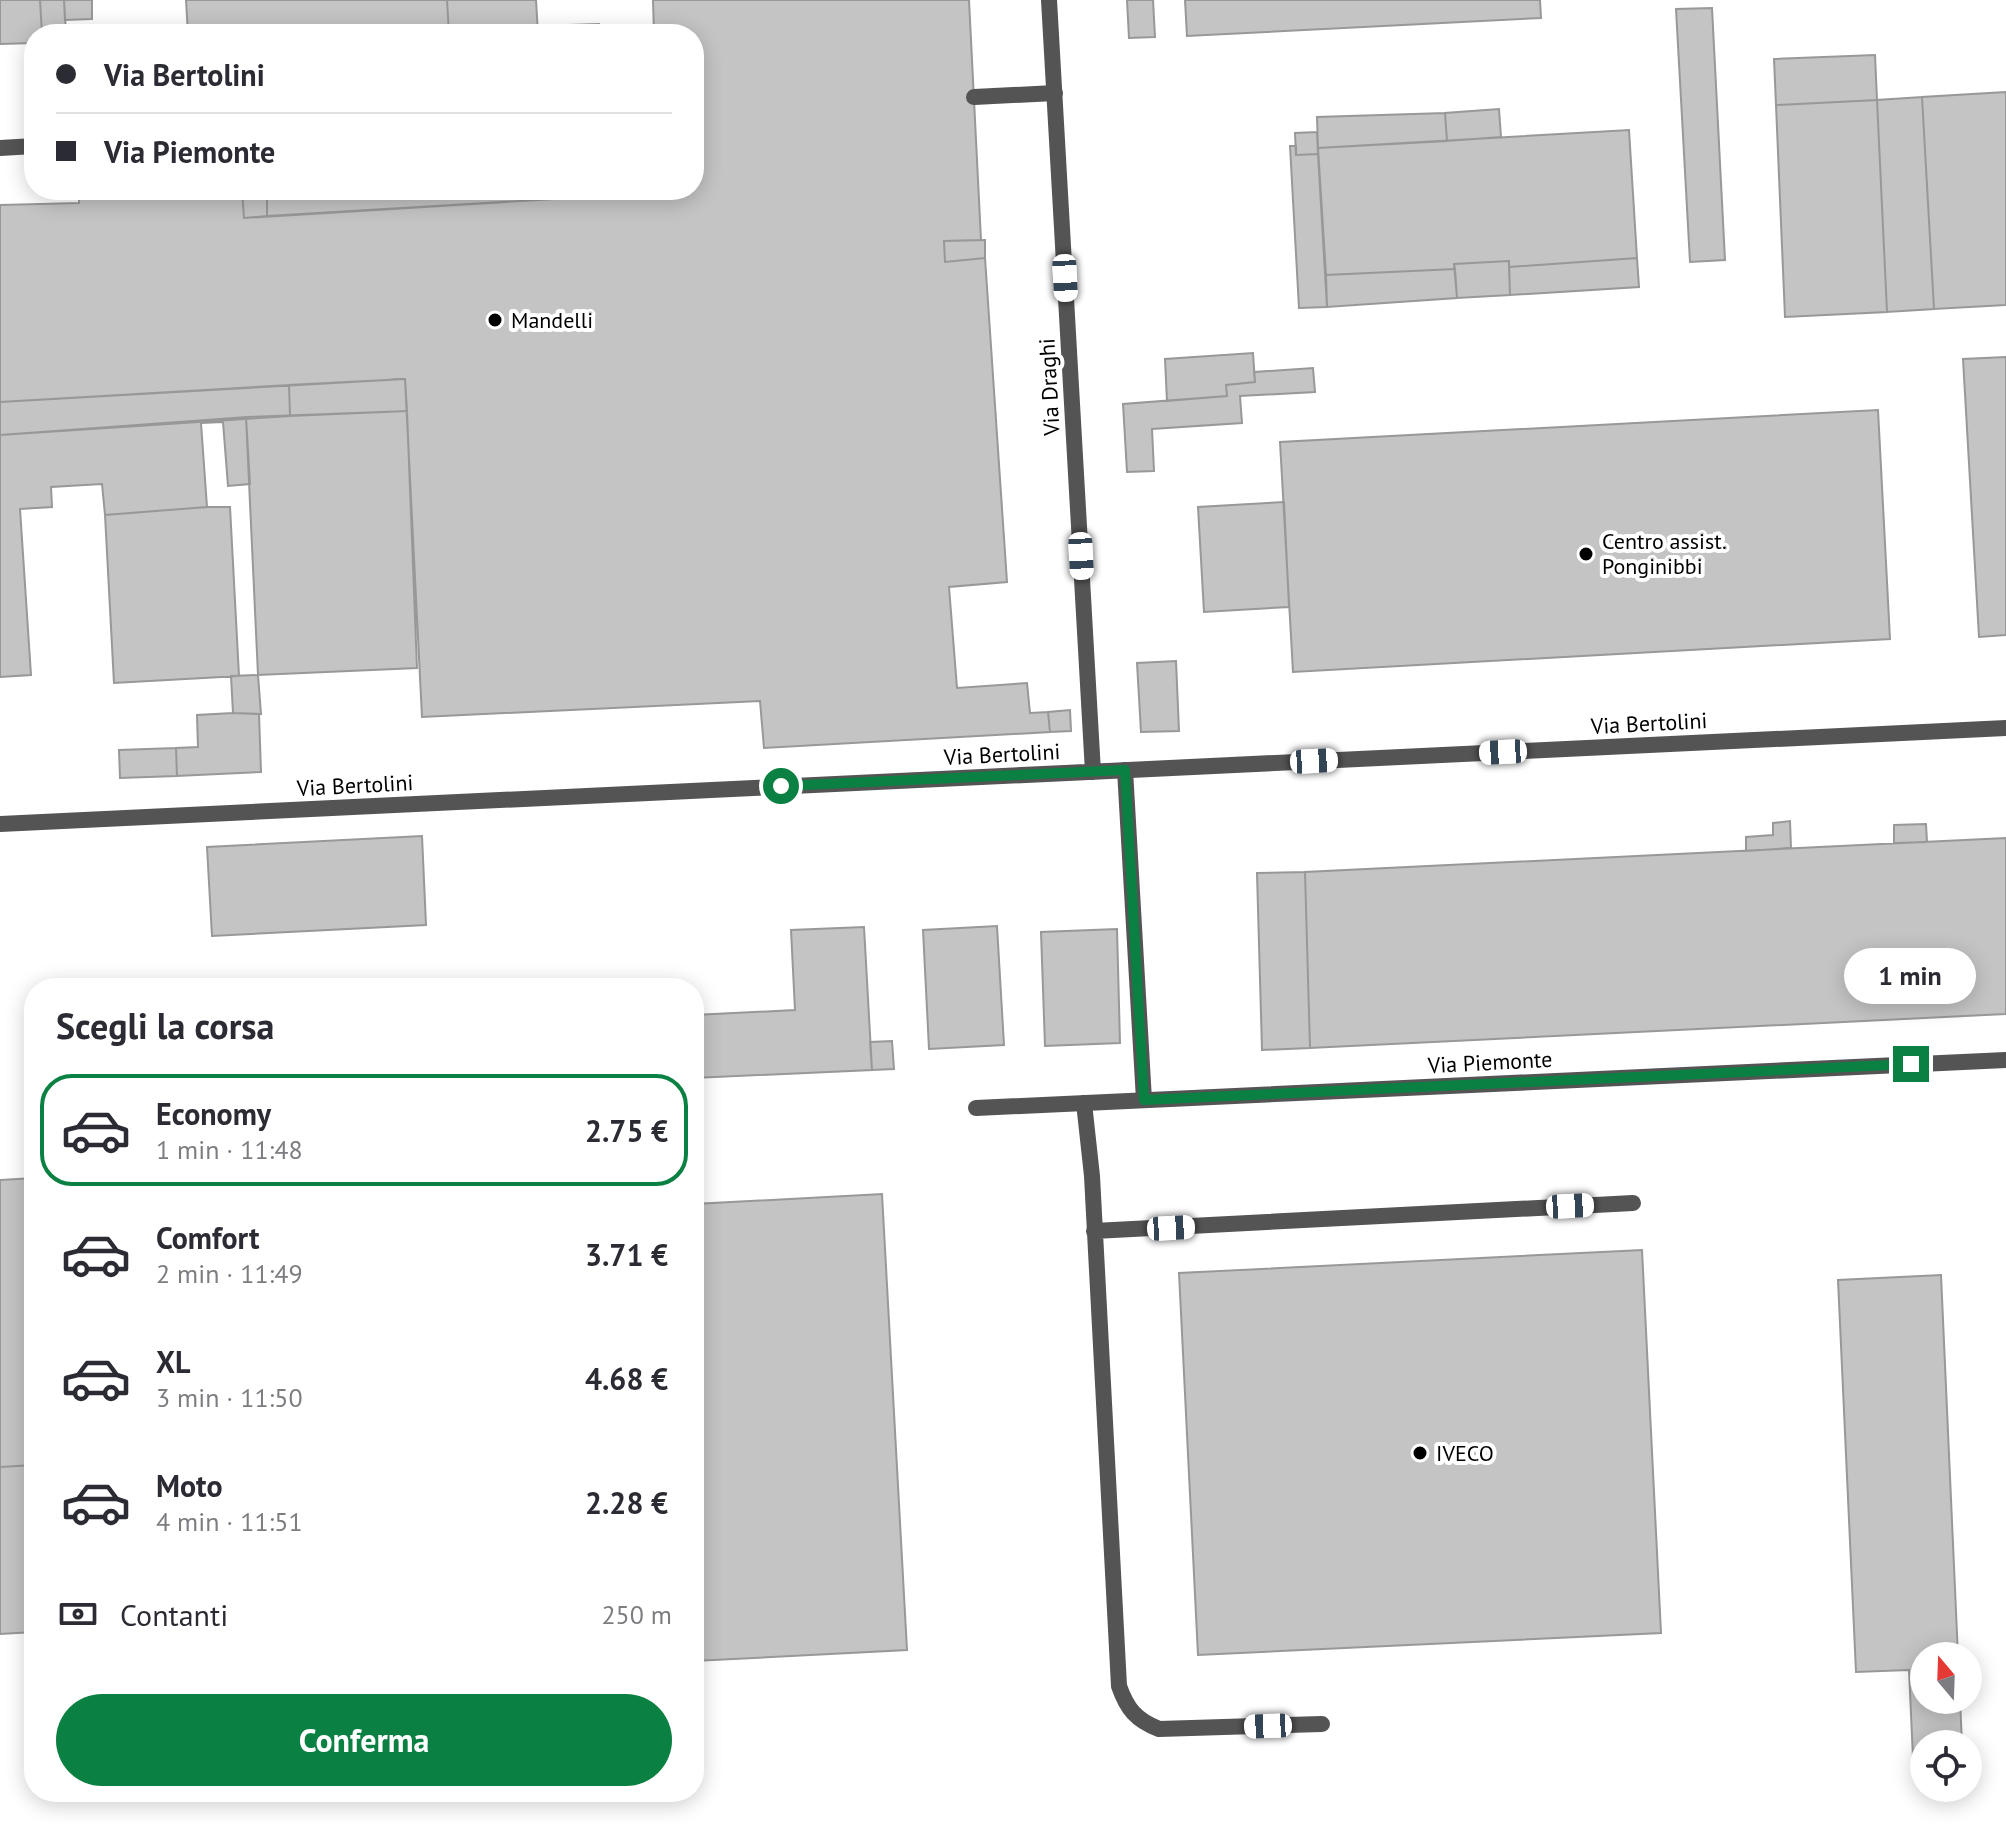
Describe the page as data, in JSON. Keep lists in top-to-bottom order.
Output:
{
  "streets": {
    "street": ["Via Draghi", "Via Bertolini", "Via Piemonte"]
  },
  "crossings": [
    ["Via Draghi", "Via Bertolini"]
  ],
  "places": ["Mandelli", "Centro assist. Ponginibbi", "IVECO"],
  "north": "top",
  "page": {
    "banner": ["Via Bertolini", "Via Piemonte"],
    "bubble": "1 min",
    "heading": "Scegli la corsa",
    "list": [
      {
        "name": "Economy",
        "note": "1 min · 11:48",
        "value": "2.75 €"
      },
      {
        "name": "Comfort",
        "note": "2 min · 11:49",
        "value": "3.71 €"
      },
      {
        "name": "XL",
        "note": "3 min · 11:50",
        "value": "4.68 €"
      },
      {
        "name": "Moto",
        "note": "4 min · 11:51",
        "value": "2.28 €"
      }
    ],
    "pay": ["Contanti", "250 m"],
    "buttons": "Conferma"
  }
}
